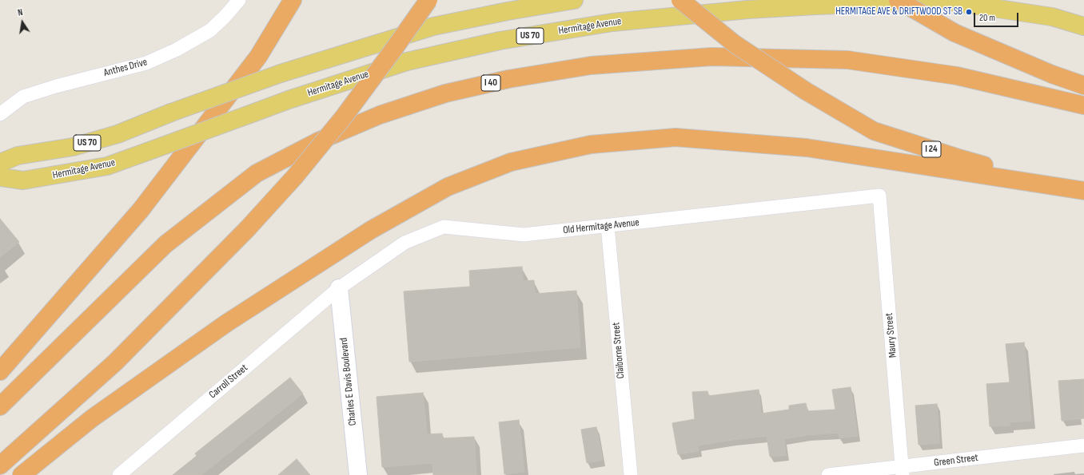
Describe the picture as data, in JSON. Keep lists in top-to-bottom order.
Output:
{
  "streets": {
    "highway": ["I 40", "I 24"],
    "main road": ["Hermitage Avenue", "US 70"],
    "street": [
      "Anthes Drive",
      "Old Hermitage Avenue",
      "Maury Street",
      "Claiborne Street",
      "Carroll Street",
      "Charles E Davis Boulevard",
      "Green Street"
    ]
  },
  "crossings": [
    ["Old Hermitage Avenue", "Maury Street"],
    ["Old Hermitage Avenue", "Claiborne Street"],
    ["Old Hermitage Avenue", "Carroll Street"],
    ["Old Hermitage Avenue", "Charles E Davis Boulevard"],
    ["Maury Street", "Green Street"],
    ["Carroll Street", "Charles E Davis Boulevard"]
  ],
  "places": ["HERMITAGE AVE & DRIFTWOOD ST SB"],
  "scale_bar": "20 m",
  "north": "top"
}
